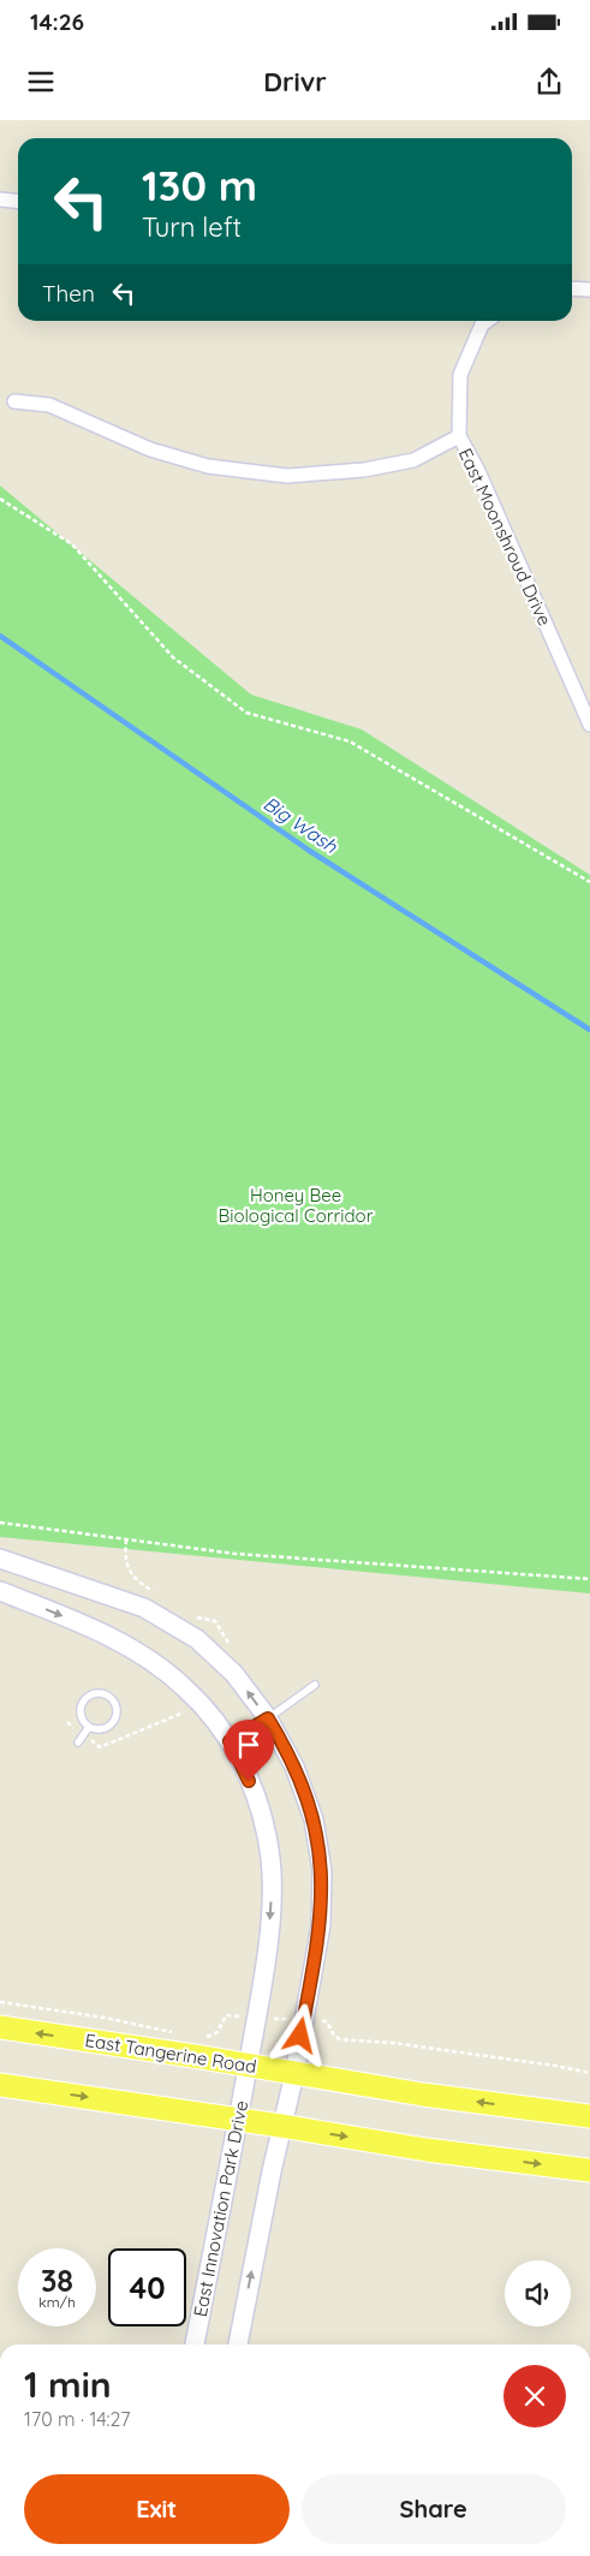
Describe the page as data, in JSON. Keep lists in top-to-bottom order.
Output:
{
  "streets": {
    "main road": ["East Tangerine Road"],
    "street": ["East Moonshroud Drive", "East Innovation Park Drive"]
  },
  "crossings": [
    ["East Tangerine Road", "East Innovation Park Drive"]
  ],
  "one_way": ["East Innovation Park Drive"],
  "water": ["Big Wash"],
  "parks": ["Honey Bee Biological Corridor"],
  "page": {
    "status": "14:26",
    "header": "Drivr",
    "turn": ["130 m", "Turn left"],
    "then": "Then",
    "speed": "38 km/h",
    "limit": "40",
    "heading": ["1 min", "170 m · 14:27"],
    "buttons": ["Exit", "Share"]
  }
}
